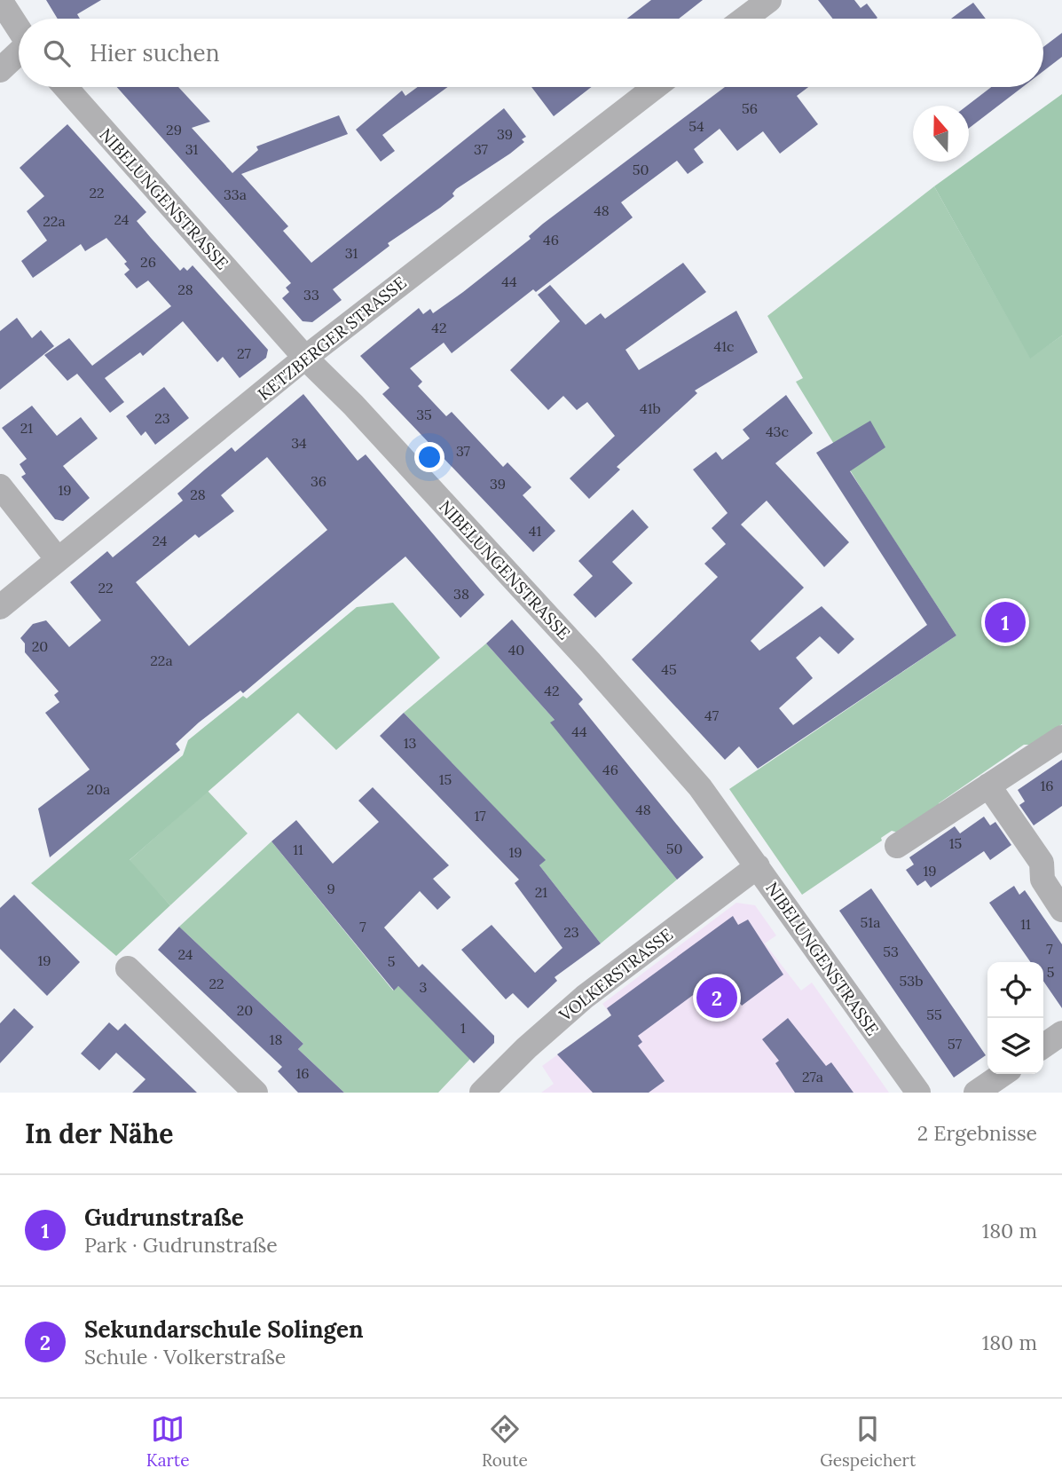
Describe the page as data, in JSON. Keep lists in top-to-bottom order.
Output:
{
  "streets": {
    "street": ["NIBELUNGENSTRASSE", "KETZBERGER STRASSE", "VOLKERSTRASSE"]
  },
  "crossings": [
    ["NIBELUNGENSTRASSE", "KETZBERGER STRASSE"],
    ["NIBELUNGENSTRASSE", "VOLKERSTRASSE"]
  ],
  "house_numbers": [
    "56",
    "54",
    "29",
    "39",
    "31",
    "37",
    "50",
    "22",
    "33a",
    "48",
    "24",
    "22a",
    "46",
    "31",
    "26",
    "44",
    "28",
    "33",
    "42",
    "41c",
    "27",
    "41b",
    "35",
    "23",
    "21",
    "43c",
    "34",
    "37",
    "36",
    "39",
    "19",
    "28",
    "41",
    "24",
    "22",
    "38",
    "20",
    "40",
    "22a",
    "45",
    "42",
    "47",
    "44",
    "13",
    "46",
    "15",
    "16",
    "20a",
    "48",
    "17",
    "15",
    "50",
    "11",
    "19",
    "19",
    "9",
    "21",
    "51a",
    "11",
    "7",
    "23",
    "7",
    "53",
    "24",
    "19",
    "5",
    "5",
    "53b",
    "22",
    "3",
    "20",
    "55",
    "1",
    "18",
    "57",
    "16",
    "27a"
  ],
  "north": "top",
  "page": {
    "search": "Hier suchen",
    "pins": ["1", "2"],
    "heading": ["In der Nähe", "2 Ergebnisse"],
    "list": [
      {
        "mark": "1",
        "name": "Gudrunstraße",
        "note": "Park · Gudrunstraße",
        "value": "180 m"
      },
      {
        "mark": "2",
        "name": "Sekundarschule Solingen",
        "note": "Schule · Volkerstraße",
        "value": "180 m"
      }
    ],
    "nav": ["Karte", "Route", "Gespeichert"]
  }
}
